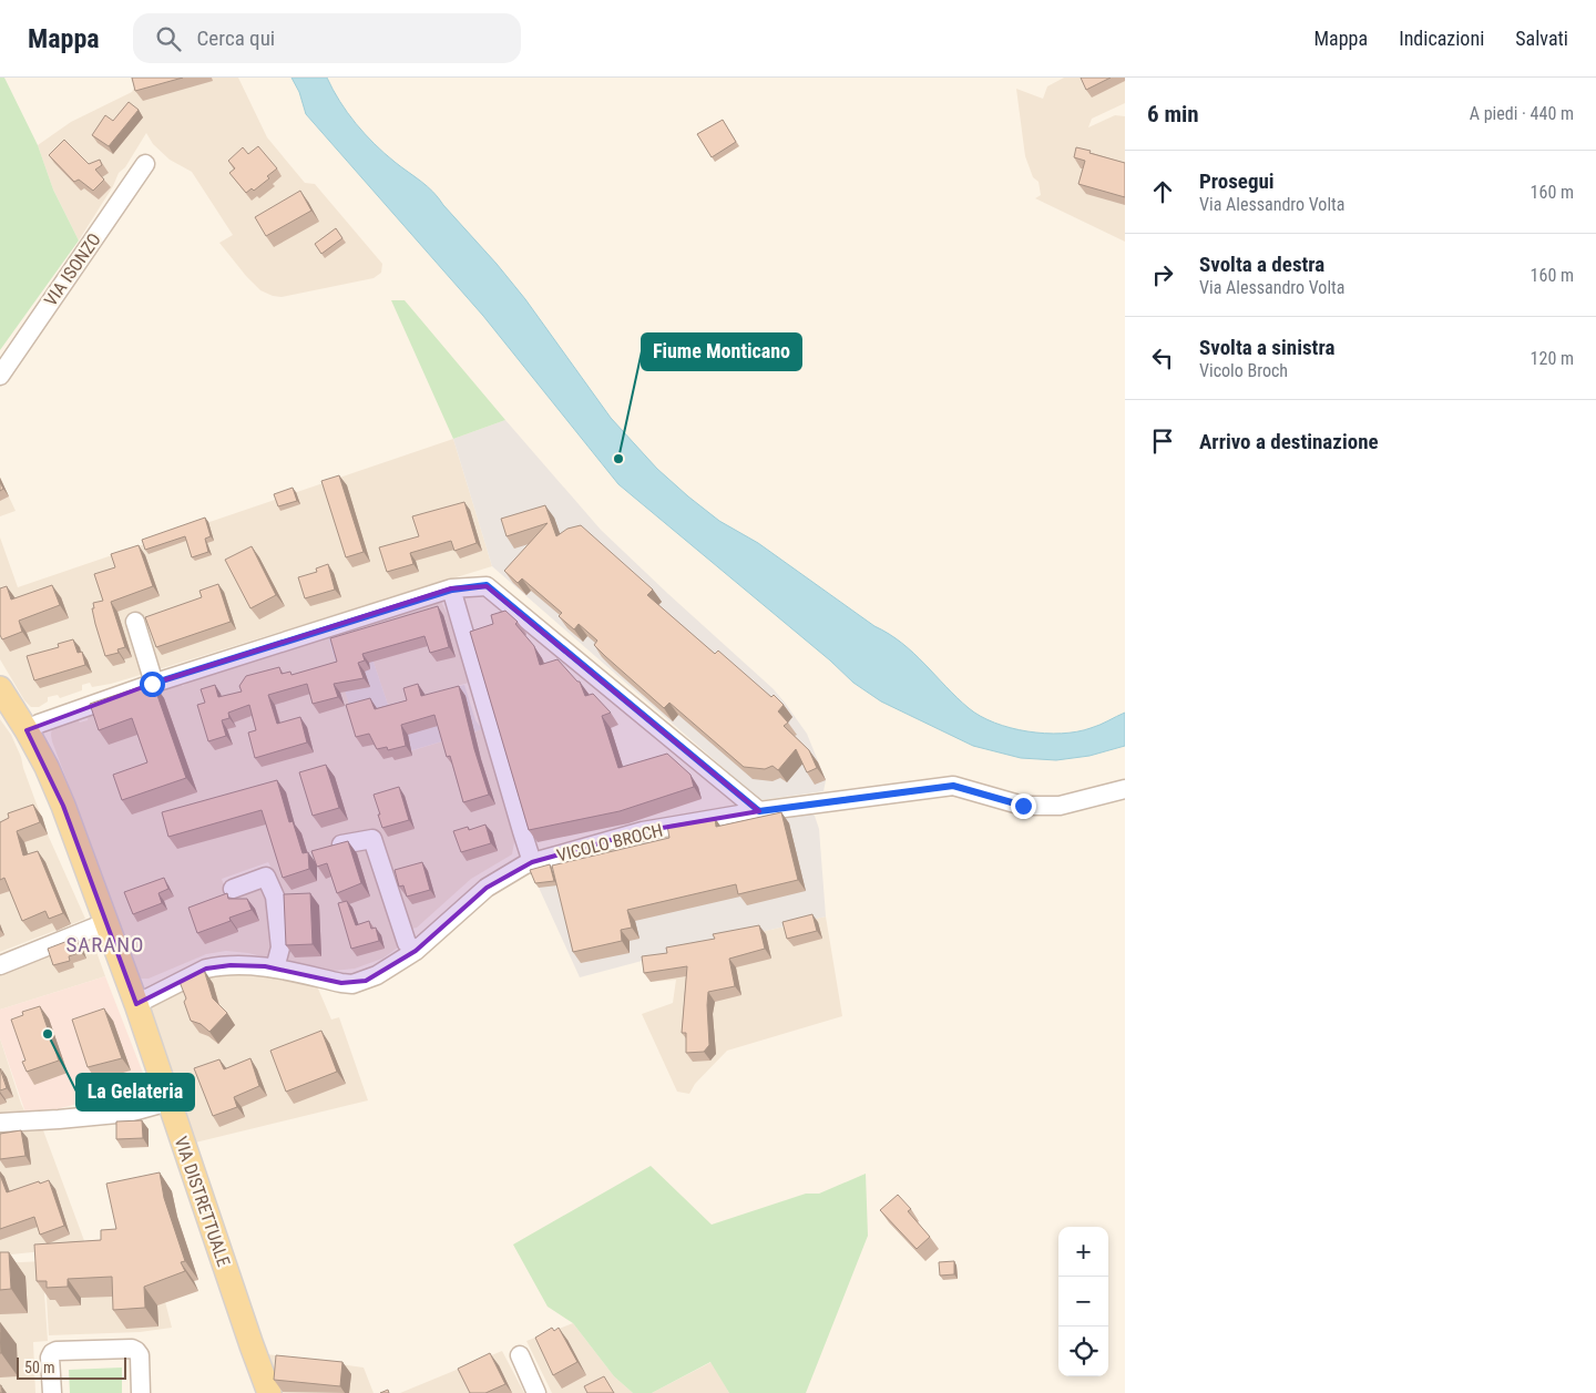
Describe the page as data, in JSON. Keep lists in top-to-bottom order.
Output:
{
  "streets": {
    "main road": ["VIA DISTRETTUALE"],
    "street": ["VIA ISONZO", "VICOLO BROCH"]
  },
  "crossings": [
    ["VICOLO BROCH", "VIA DISTRETTUALE"]
  ],
  "districts": ["SARANO"],
  "places": ["Fiume Monticano", "La Gelateria"],
  "scale_bar": "50 m",
  "page": {
    "header": "Mappa",
    "search": "Cerca qui",
    "nav": ["Mappa", "Indicazioni", "Salvati"],
    "heading": ["6 min", "A piedi · 440 m"],
    "list": [
      ["Prosegui", "Via Alessandro Volta", "160 m"],
      ["Svolta a destra", "Via Alessandro Volta", "160 m"],
      ["Svolta a sinistra", "Vicolo Broch", "120 m"],
      "Arrivo a destinazione"
    ],
    "map_buttons": ["+", "−"],
    "scale": "50 m"
  }
}
